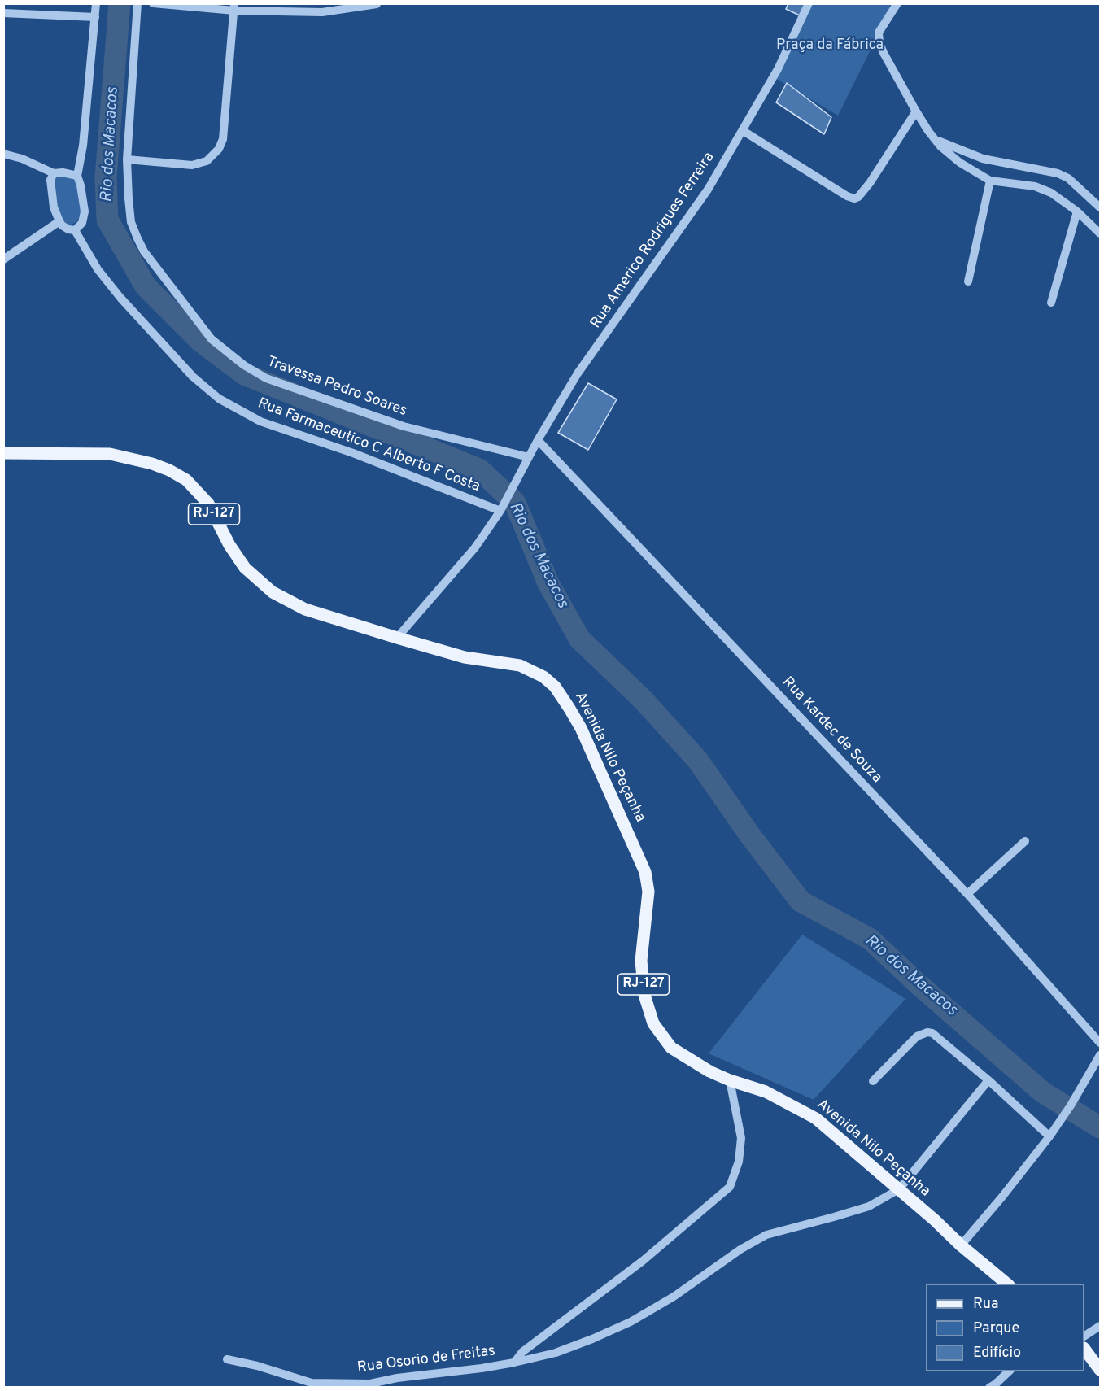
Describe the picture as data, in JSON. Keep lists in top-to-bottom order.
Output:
{
  "streets": {
    "main road": ["RJ-127", "Avenida Nilo Peçanha"],
    "street": [
      "Rua Americo Rodrigues Ferreira",
      "Travessa Pedro Soares",
      "Rua Farmaceutico C Alberto F Costa",
      "Rua Kardec de Souza",
      "Rua Osorio de Freitas"
    ]
  },
  "crossings": [
    ["Rua Americo Rodrigues Ferreira", "Travessa Pedro Soares"],
    ["Rua Americo Rodrigues Ferreira", "Rua Farmaceutico C Alberto F Costa"],
    ["Rua Americo Rodrigues Ferreira", "Rua Kardec de Souza"],
    ["Rua Americo Rodrigues Ferreira", "Avenida Nilo Peçanha"],
    ["Avenida Nilo Peçanha", "Rua Osorio de Freitas"]
  ],
  "water": ["Rio dos Macacos"],
  "parks": ["Praça da Fábrica"],
  "legend": ["Rua", "Parque", "Edifício"]
}
